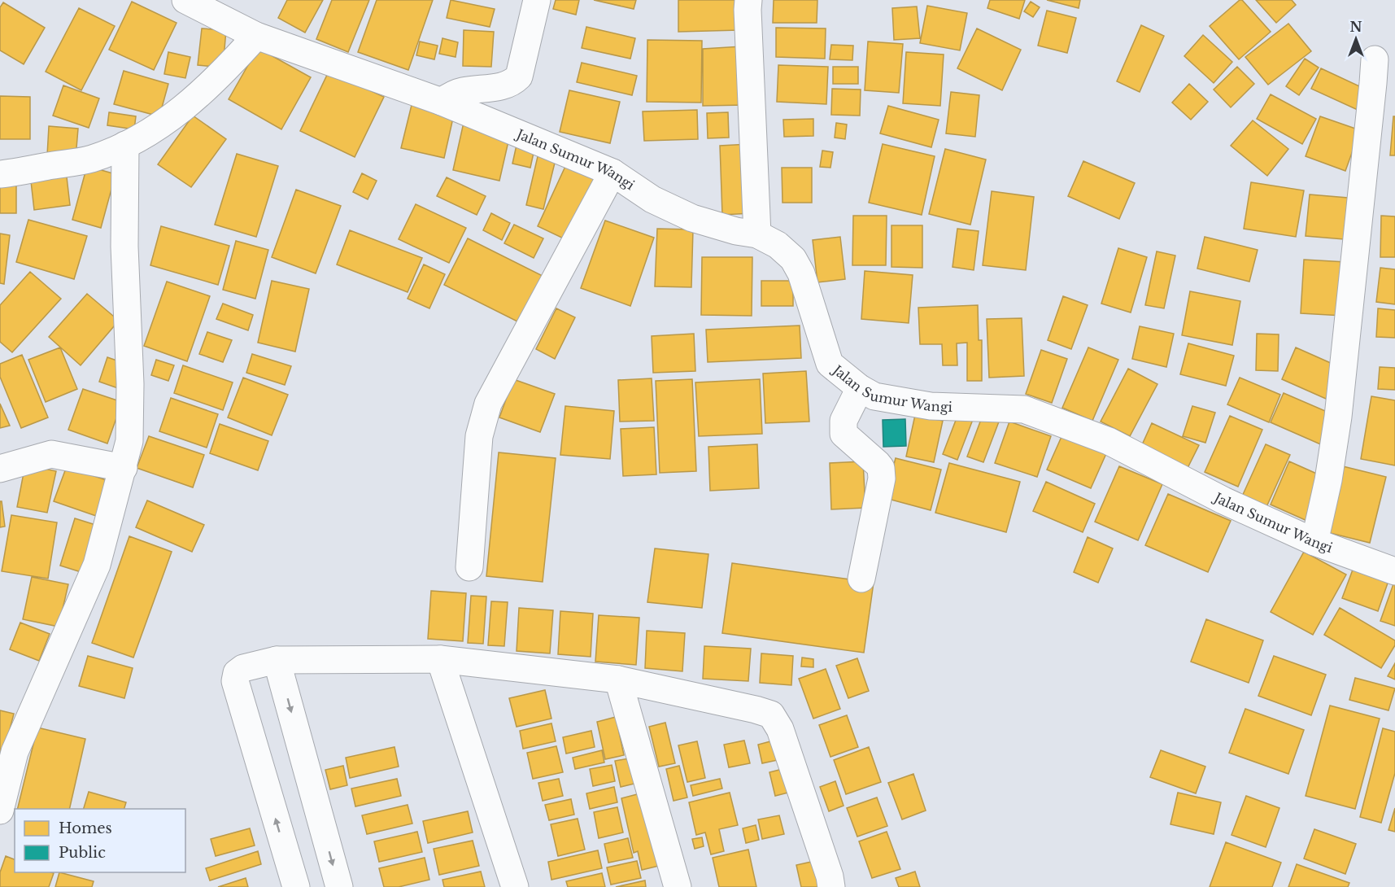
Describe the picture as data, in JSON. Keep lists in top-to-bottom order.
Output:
{
  "streets": {
    "street": ["Jalan Sumur Wangi"]
  },
  "legend": ["Homes", "Public"],
  "north": "top"
}
